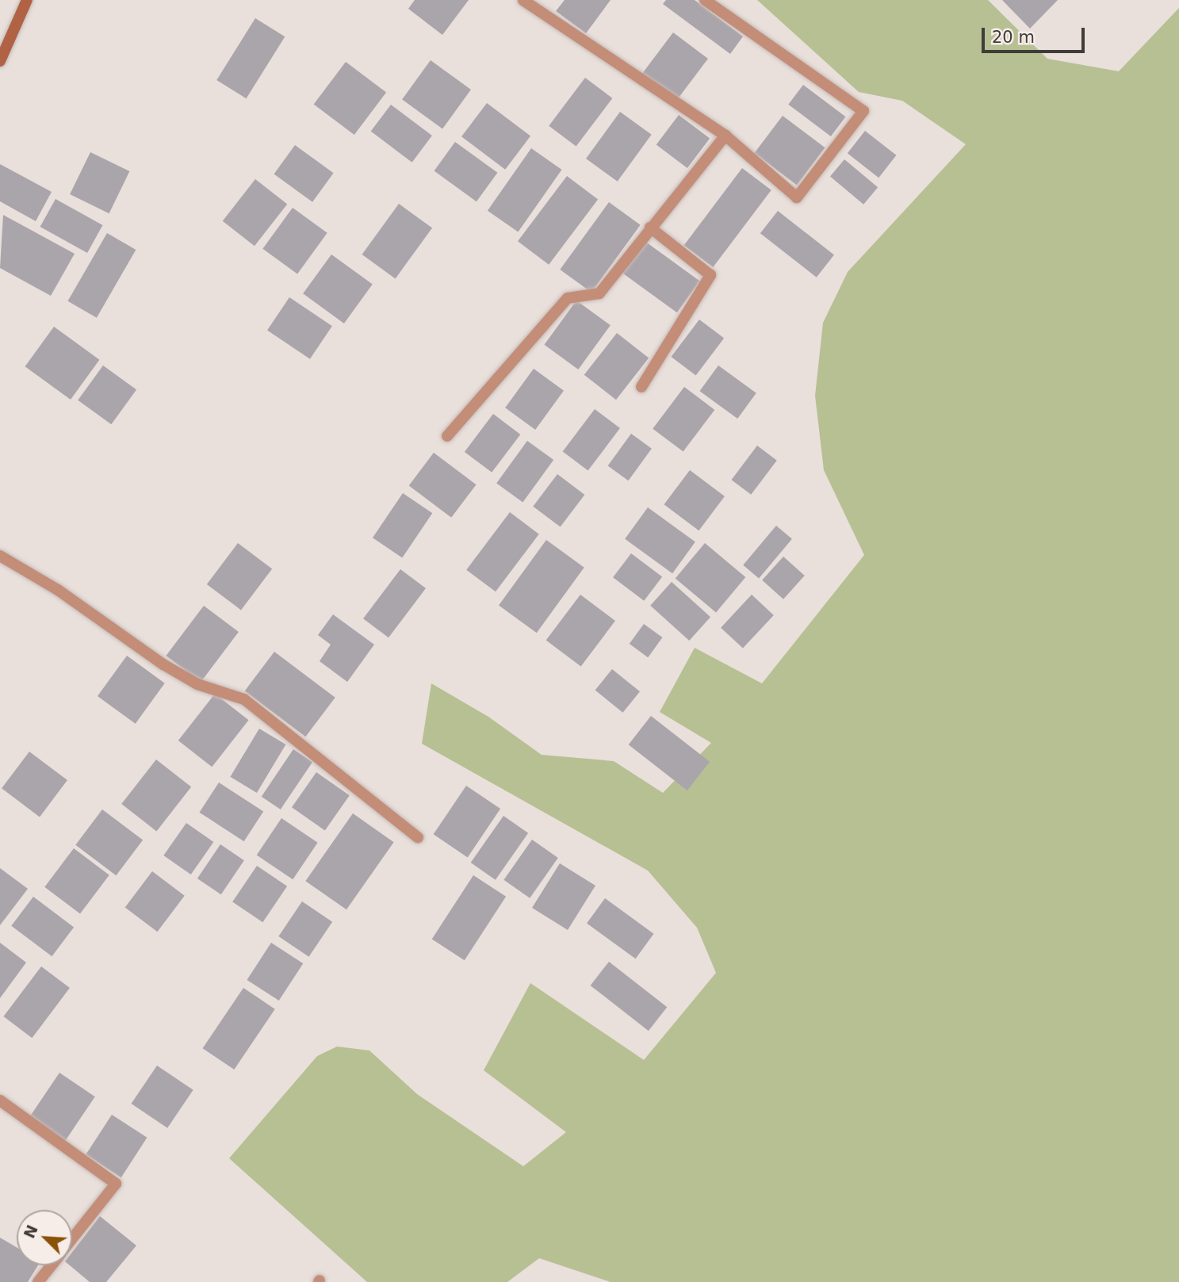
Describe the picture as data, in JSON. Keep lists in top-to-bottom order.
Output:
{
  "scale_bar": "20 m",
  "north": "top left"
}
